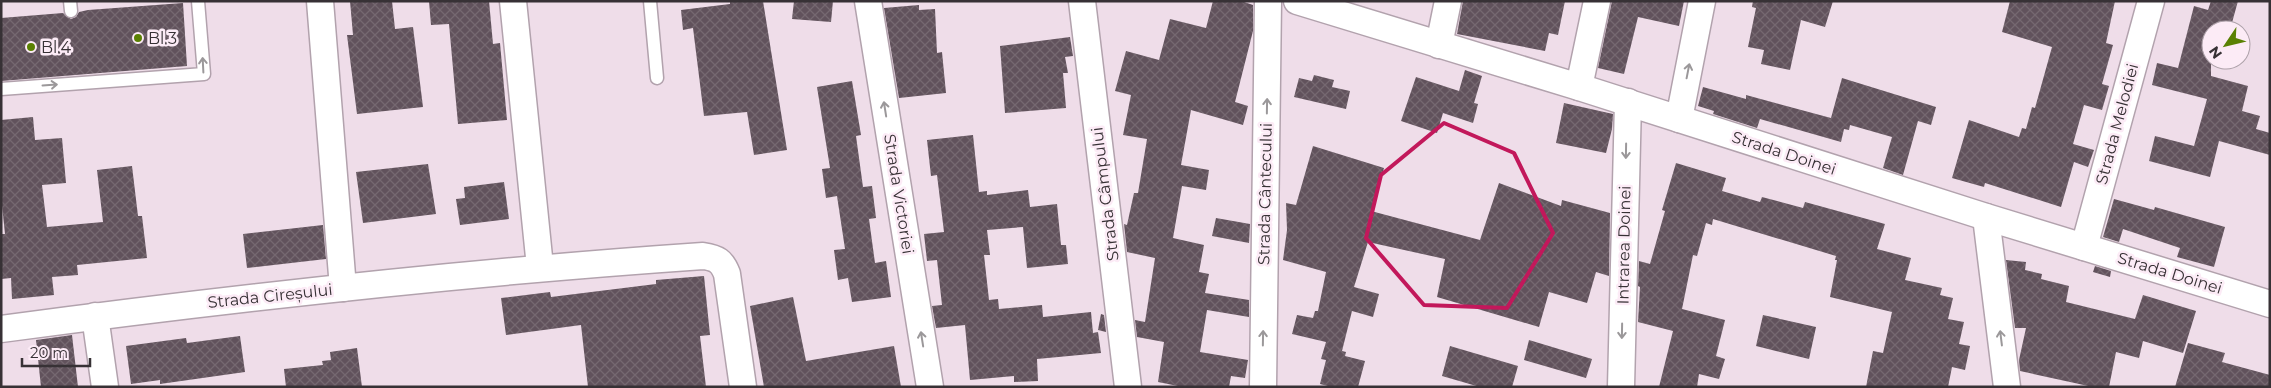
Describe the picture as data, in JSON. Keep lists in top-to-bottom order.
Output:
{
  "streets": {
    "street": [
      "Strada Melodiei",
      "Strada Doinei",
      "Strada Victoriei",
      "Strada Câmpului",
      "Strada Cântecului",
      "Intrarea Doinei",
      "Strada Cireșului"
    ]
  },
  "crossings": [
    ["Strada Melodiei", "Strada Doinei"],
    ["Strada Doinei", "Intrarea Doinei"]
  ],
  "one_way": ["Strada Victoriei", "Strada Cântecului", "Intrarea Doinei"],
  "places": ["Bl.3", "Bl.4"],
  "scale_bar": "20 m",
  "north": "bottom left"
}
